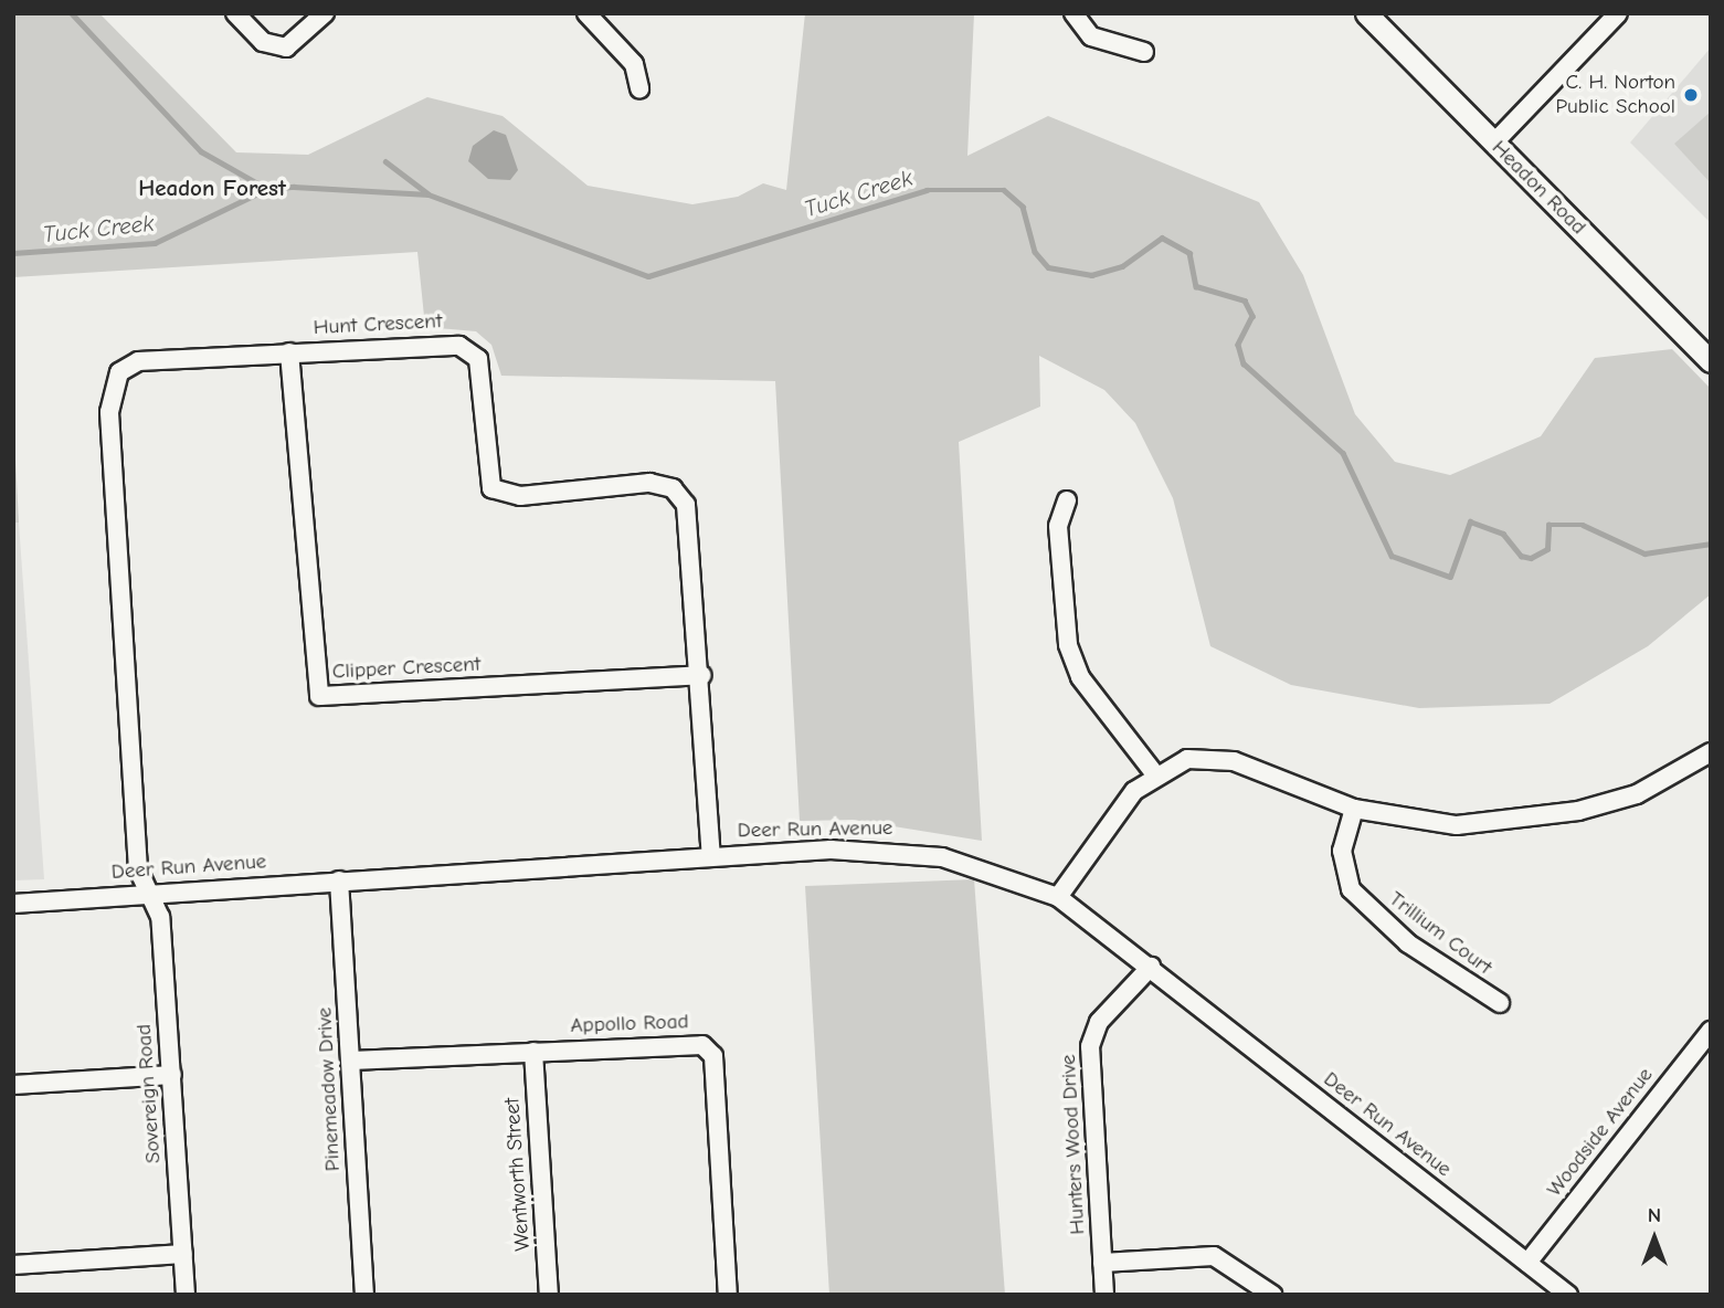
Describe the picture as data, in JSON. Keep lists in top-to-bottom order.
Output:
{
  "streets": {
    "street": [
      "Headon Road",
      "Hunt Crescent",
      "Clipper Crescent",
      "Deer Run Avenue",
      "Trillium Court",
      "Appollo Road",
      "Pinemeadow Drive",
      "Sovereign Road",
      "Woodside Avenue",
      "Hunters Wood Drive",
      "Wentworth Street"
    ]
  },
  "crossings": [
    ["Hunt Crescent", "Clipper Crescent"],
    ["Hunt Crescent", "Deer Run Avenue"],
    ["Hunt Crescent", "Sovereign Road"],
    ["Deer Run Avenue", "Pinemeadow Drive"],
    ["Deer Run Avenue", "Sovereign Road"],
    ["Deer Run Avenue", "Woodside Avenue"],
    ["Deer Run Avenue", "Hunters Wood Drive"],
    ["Appollo Road", "Pinemeadow Drive"],
    ["Appollo Road", "Wentworth Street"]
  ],
  "districts": ["Headon Forest"],
  "water": ["Tuck Creek"],
  "places": ["C. H. Norton Public School"],
  "north": "top"
}
